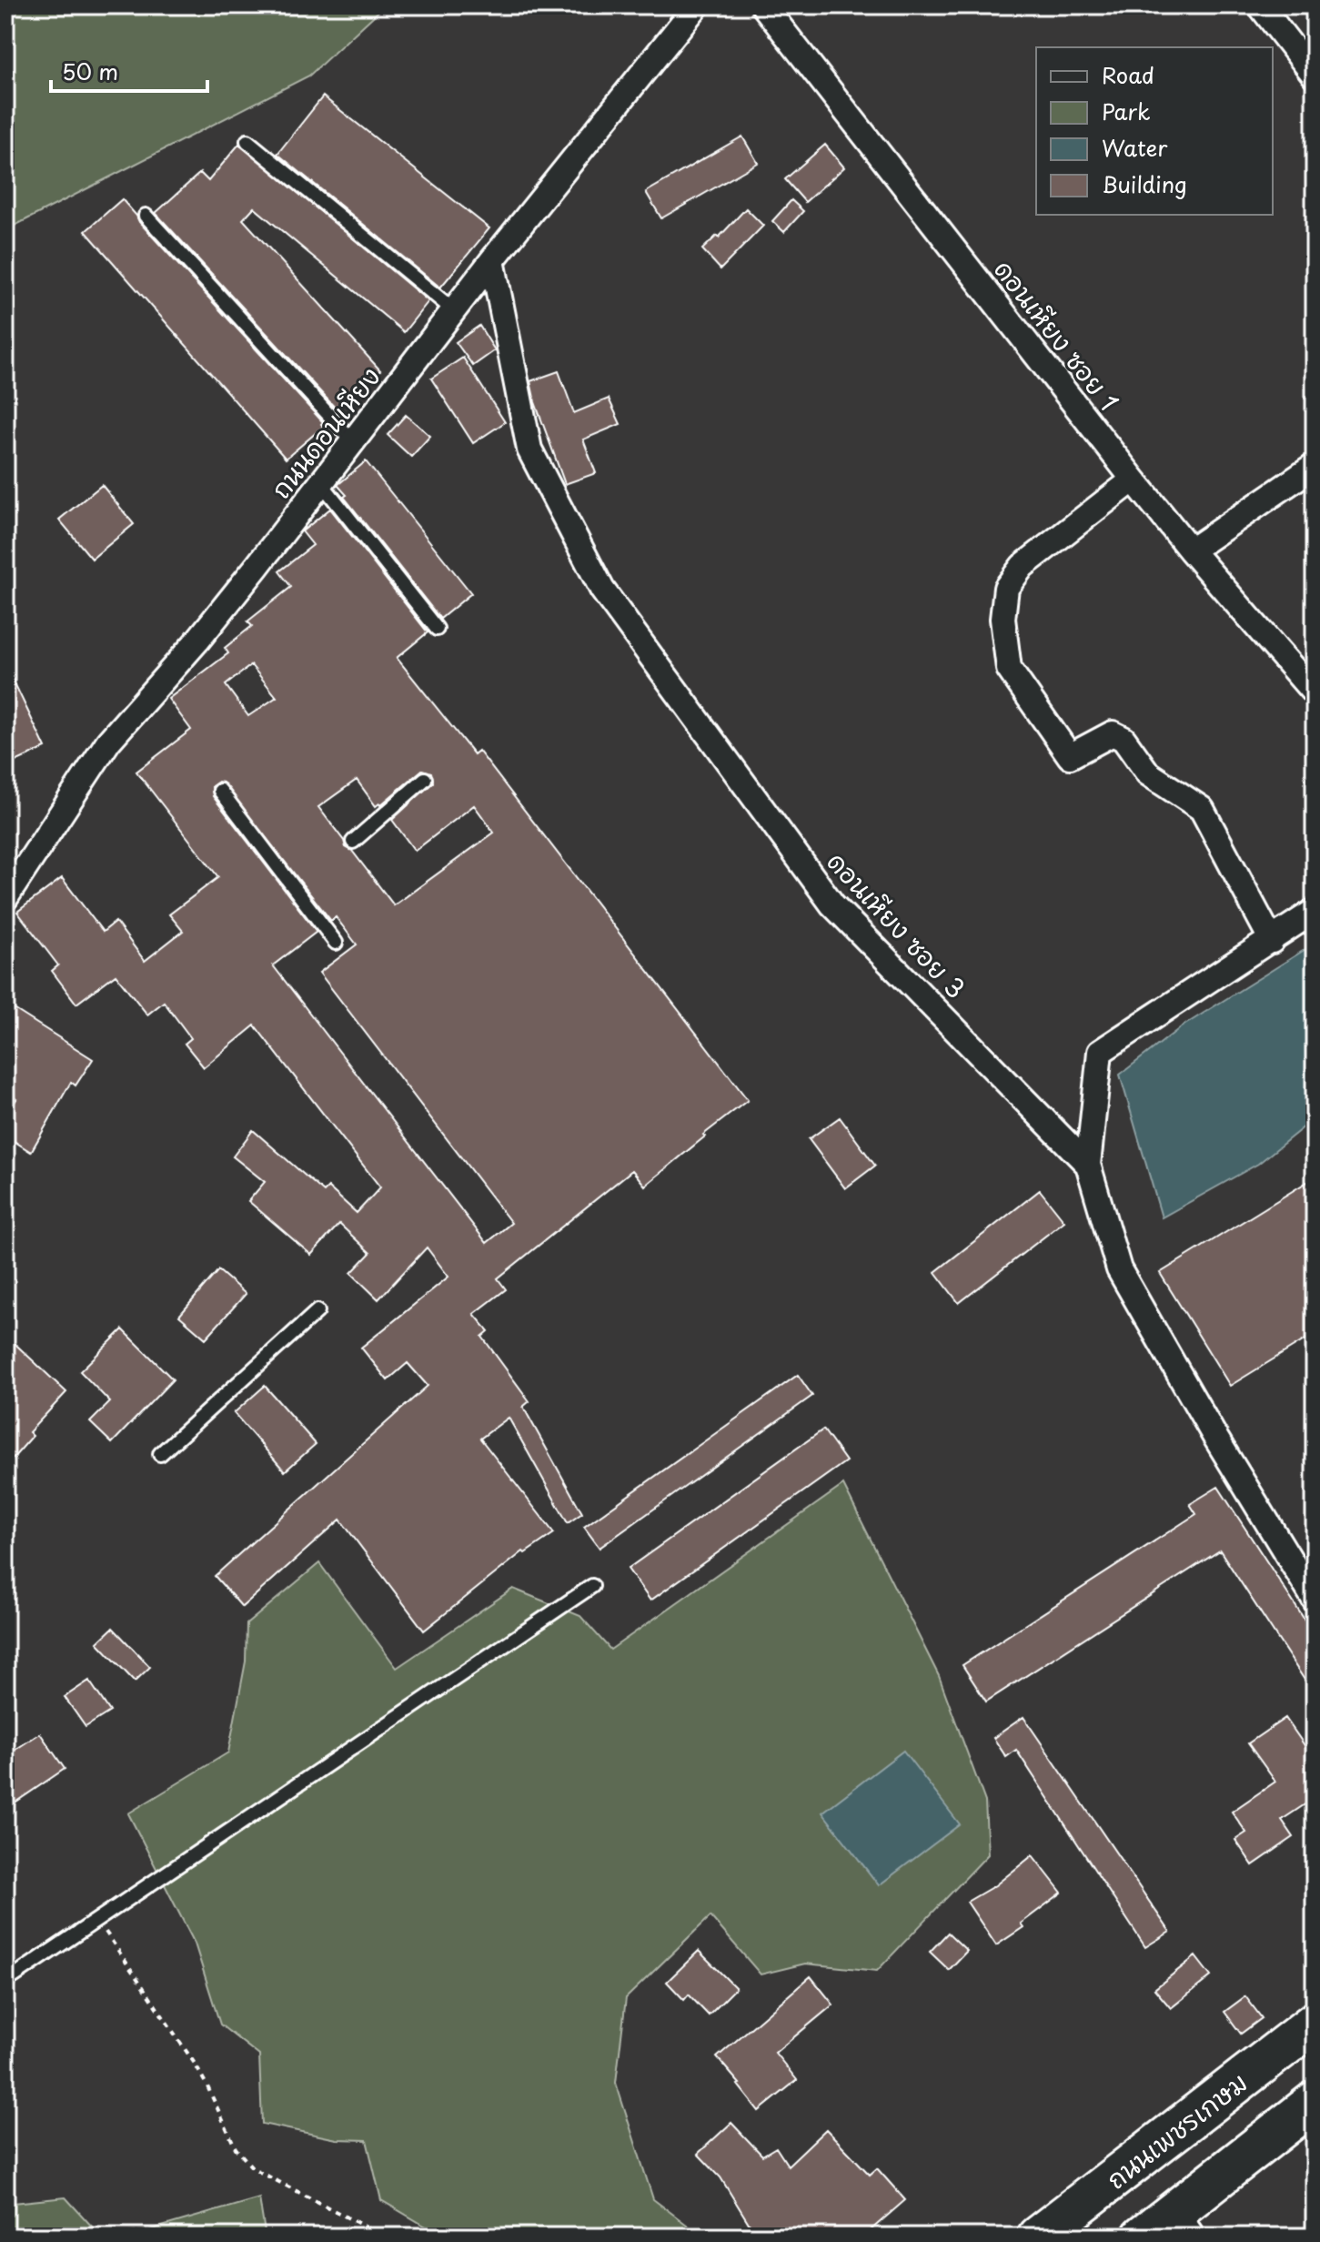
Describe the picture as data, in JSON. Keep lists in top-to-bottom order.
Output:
{
  "streets": {
    "highway": ["ถนนเพชรเกษม"],
    "street": ["ดอนเหียง ซอย 1", "ถนนดอนเหียง", "ดอนเหียง ซอย 3"]
  },
  "crossings": [
    ["ถนนดอนเหียง", "ดอนเหียง ซอย 3"]
  ],
  "legend": [
    "Road",
    "Park",
    "Water",
    "Building"
  ],
  "scale_bar": "50 m"
}
